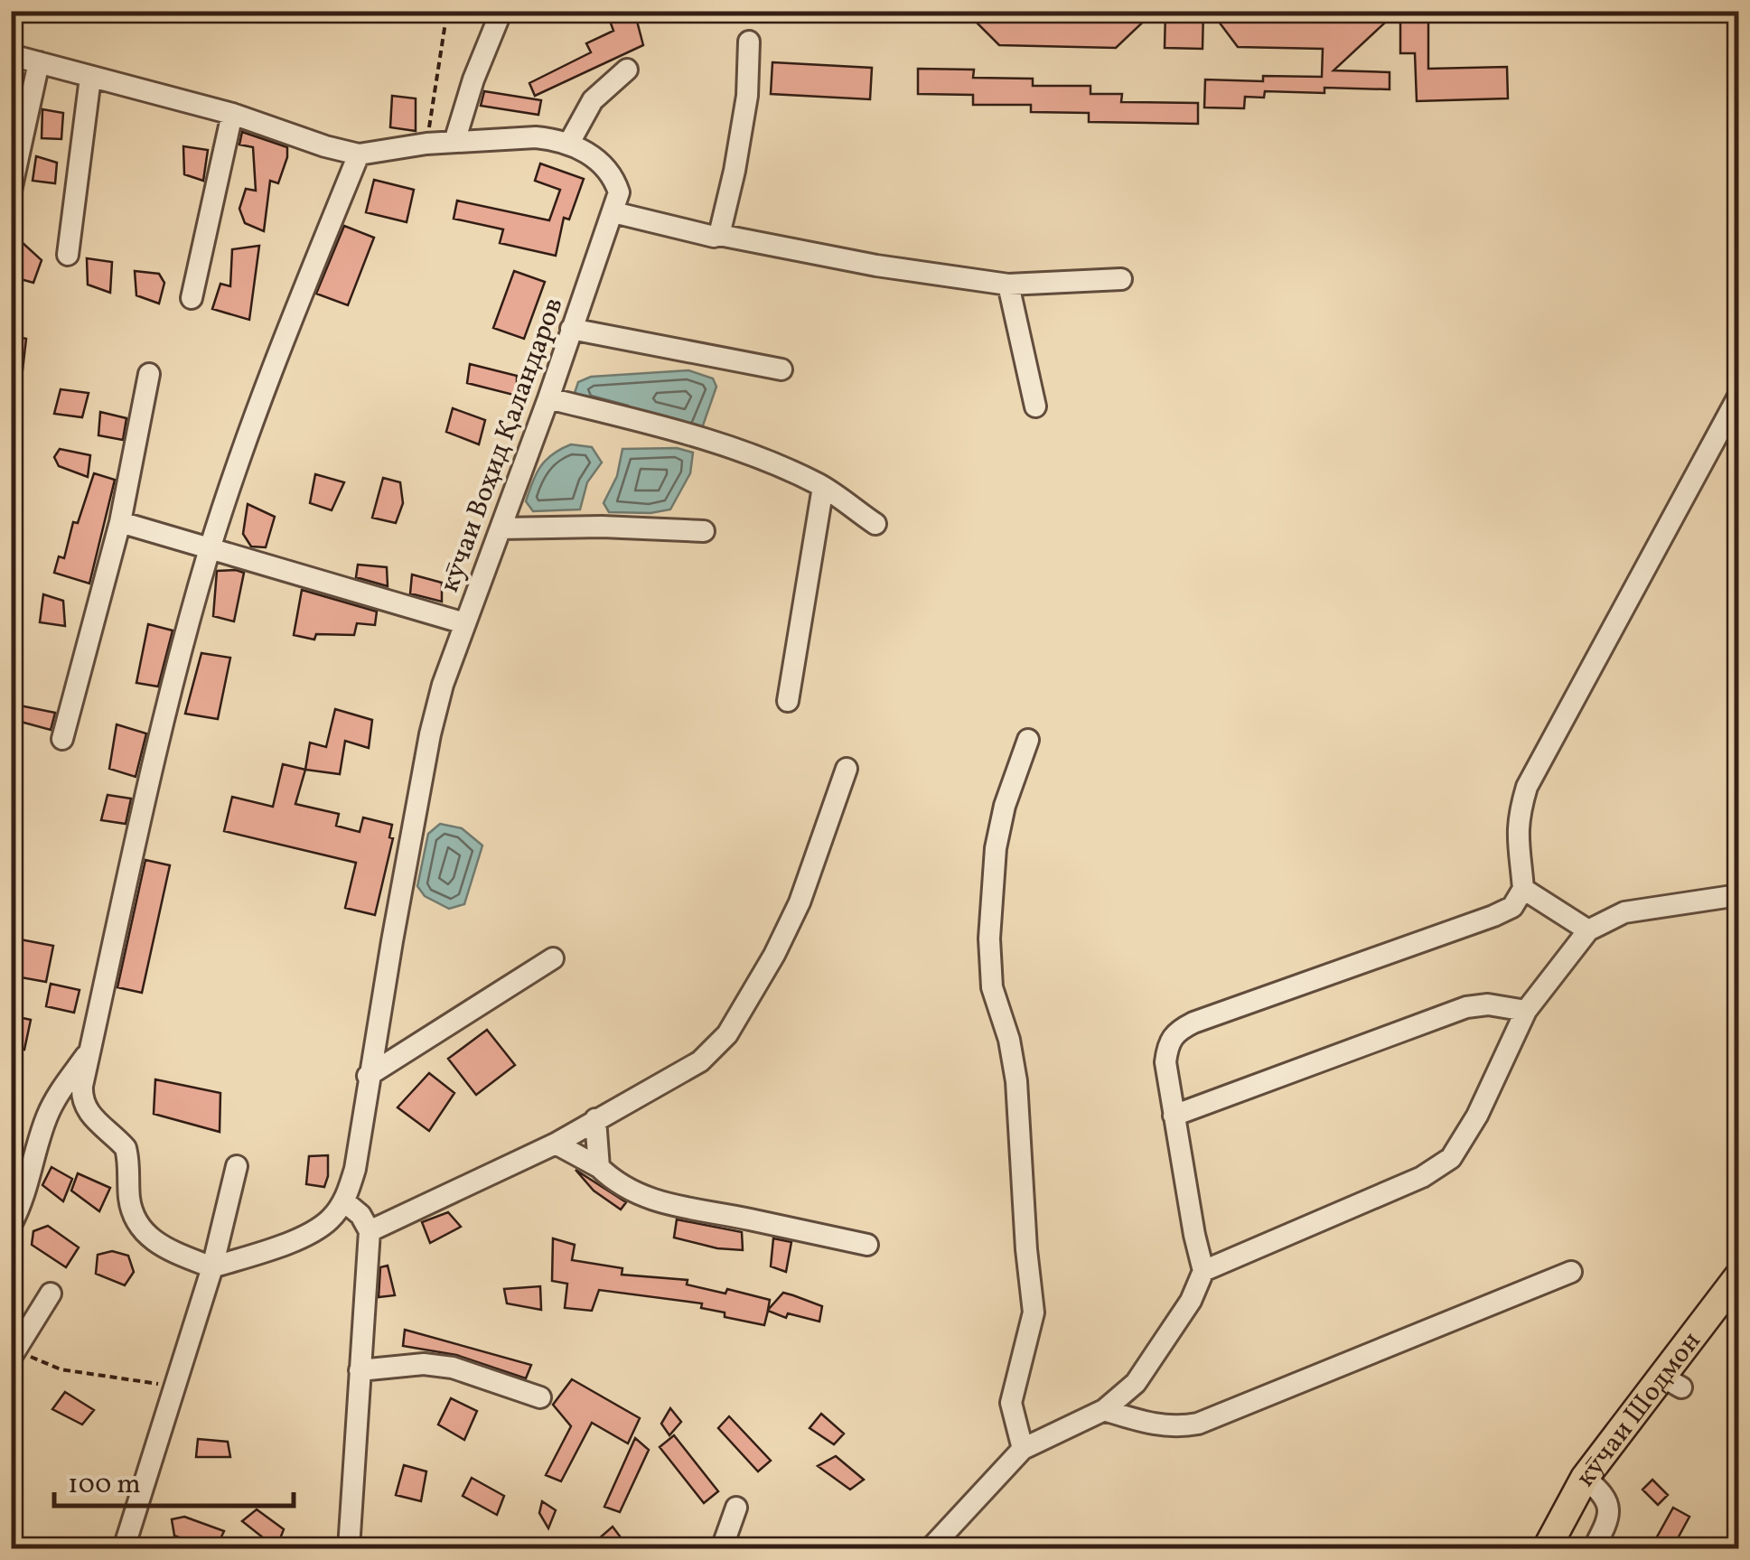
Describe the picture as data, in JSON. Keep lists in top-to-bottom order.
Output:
{
  "streets": {
    "main road": ["кӯчаи Шодмон"],
    "street": ["кӯчаи Воҳид Қаландаров"]
  },
  "scale_bar": "100 m"
}
